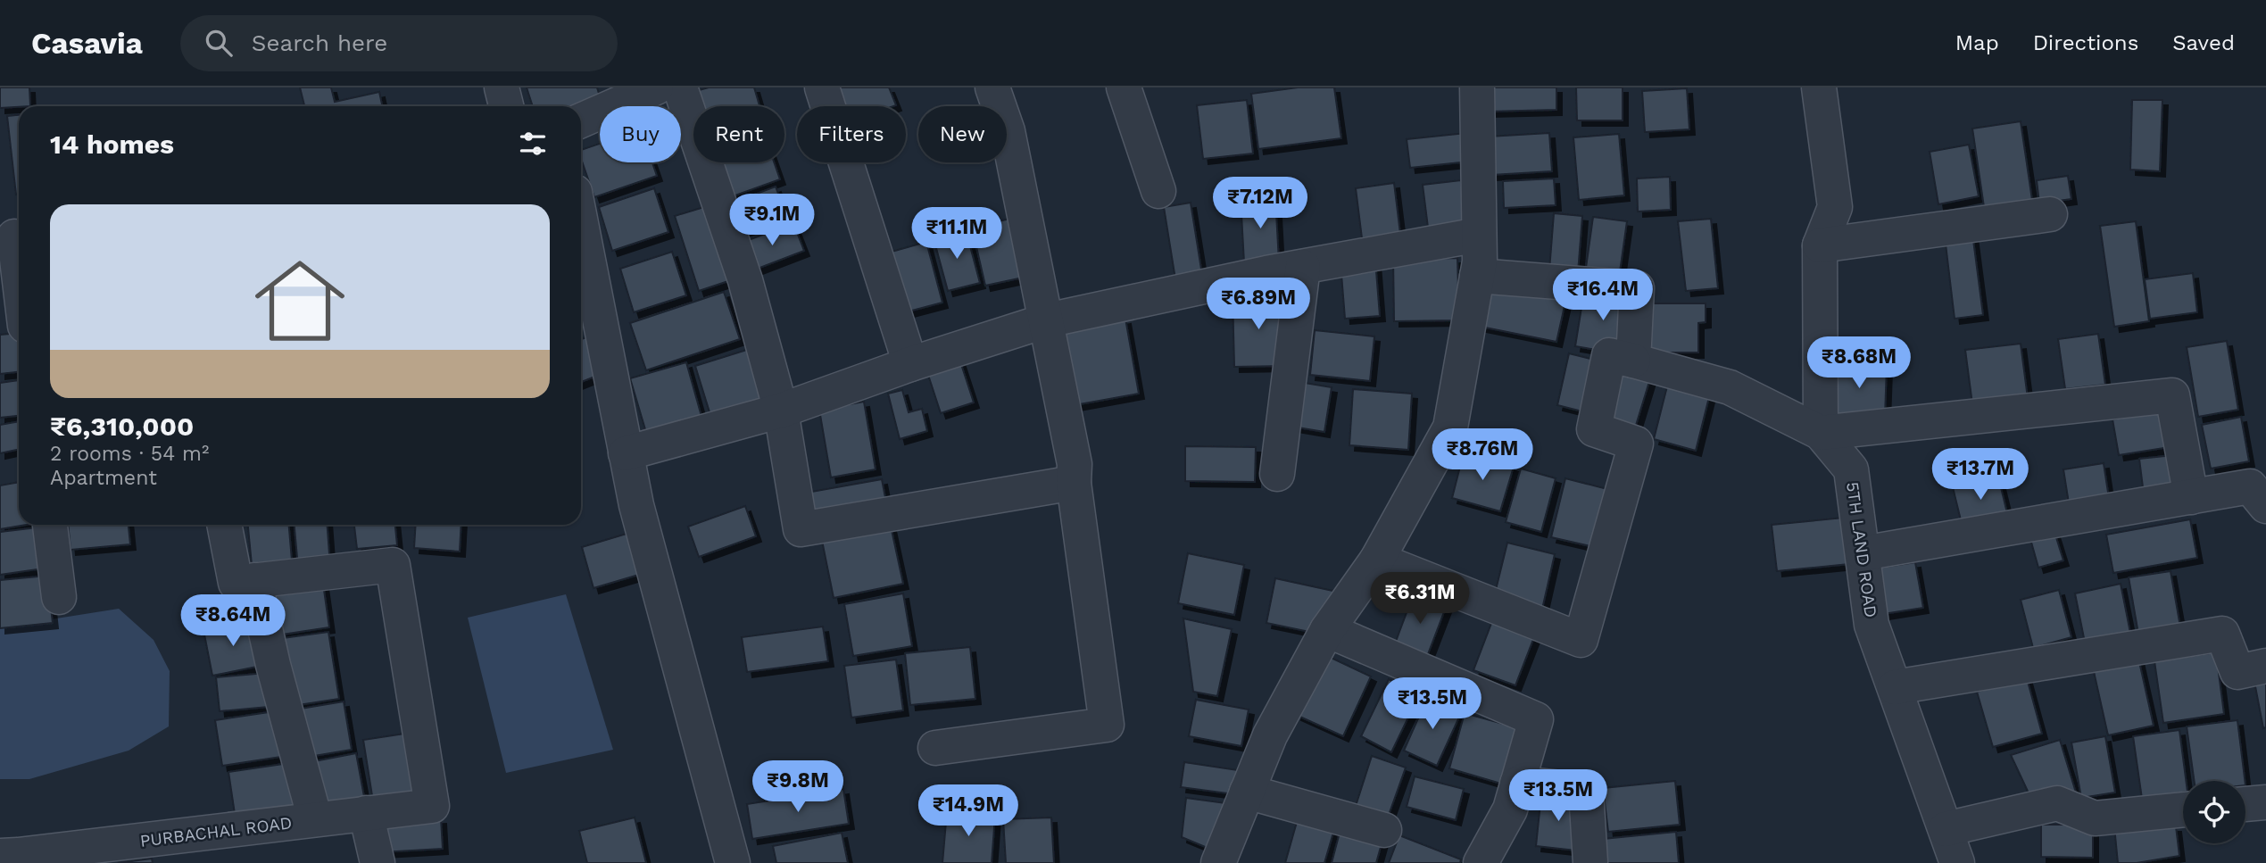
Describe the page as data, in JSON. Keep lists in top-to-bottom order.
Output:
{
  "streets": {
    "street": ["5TH LAND ROAD", "PURBACHAL ROAD"]
  },
  "page": {
    "header": "Casavia",
    "search": "Search here",
    "nav": ["Map", "Directions", "Saved"],
    "chip": [
      "Buy",
      "Rent",
      "Filters",
      "New"
    ],
    "heading": "14 homes",
    "price": [
      "₹7.12M",
      "₹9.1M",
      "₹11.1M",
      "₹16.4M",
      "₹6.89M",
      "₹8.68M",
      "₹8.76M",
      "₹13.7M",
      "₹6.31M",
      "₹8.64M",
      "₹13.5M",
      "₹9.8M",
      "₹13.5M",
      "₹14.9M"
    ],
    "list": [
      {
        "name": "₹6,310,000",
        "note": "2 rooms · 54 m² · Apartment"
      }
    ]
  }
}
